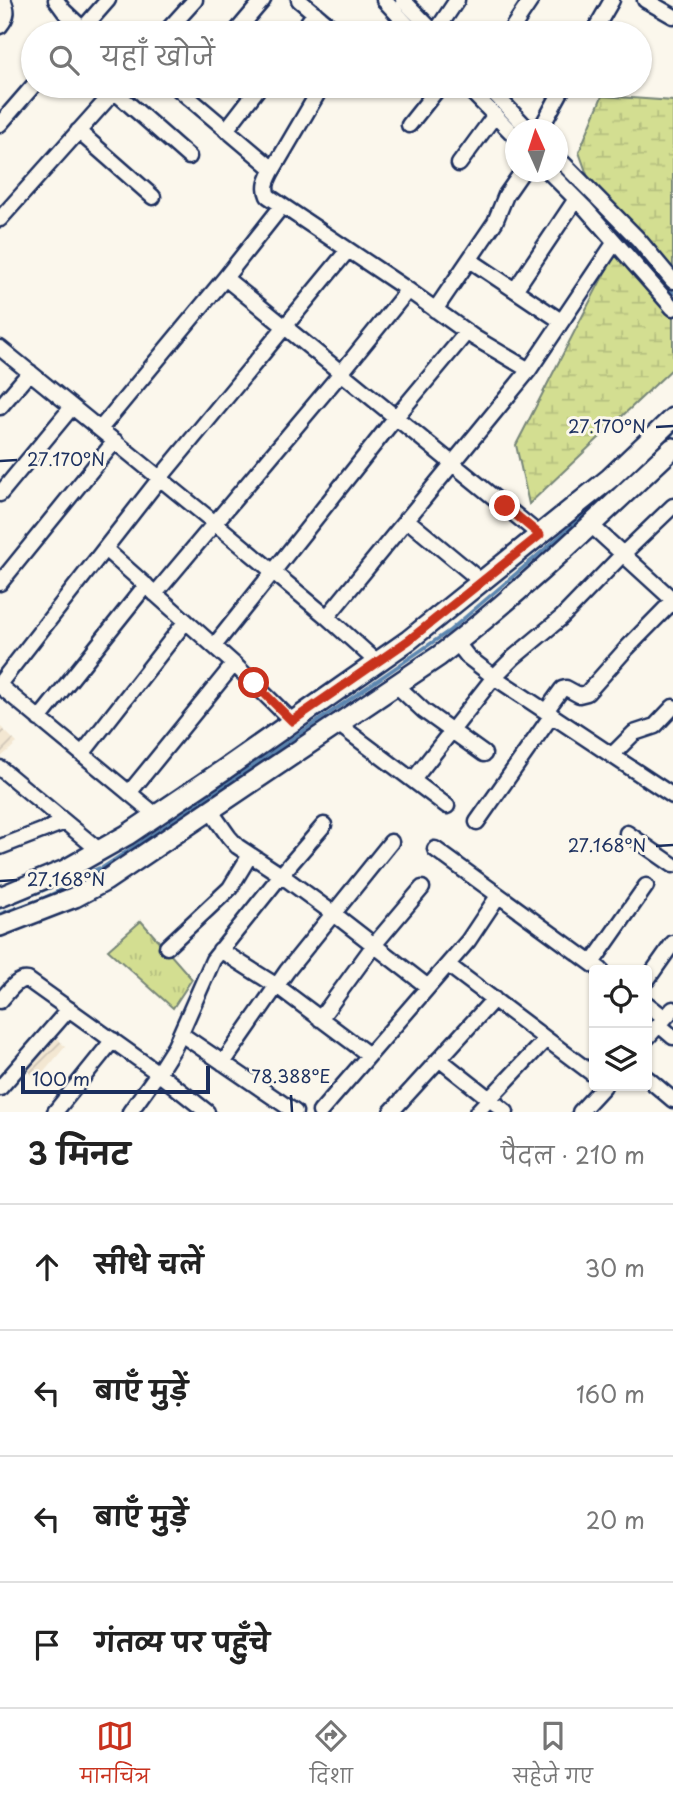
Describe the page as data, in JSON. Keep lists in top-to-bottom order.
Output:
{
  "scale_bar": "100 m",
  "north": "top",
  "page": {
    "search": "यहाँ खोजें",
    "scale": "100 m",
    "heading": ["3 मिनट", "पैदल · 210 m"],
    "list": [
      ["सीधे चलें", "30 m"],
      ["बाएँ मुड़ें", "160 m"],
      ["बाएँ मुड़ें", "20 m"],
      "गंतव्य पर पहुँचे"
    ],
    "nav": ["मानचित्र", "दिशा", "सहेजे गए"]
  },
  "coordinates": ["27.170°N", "27.168°N", "78.388°E"]
}
